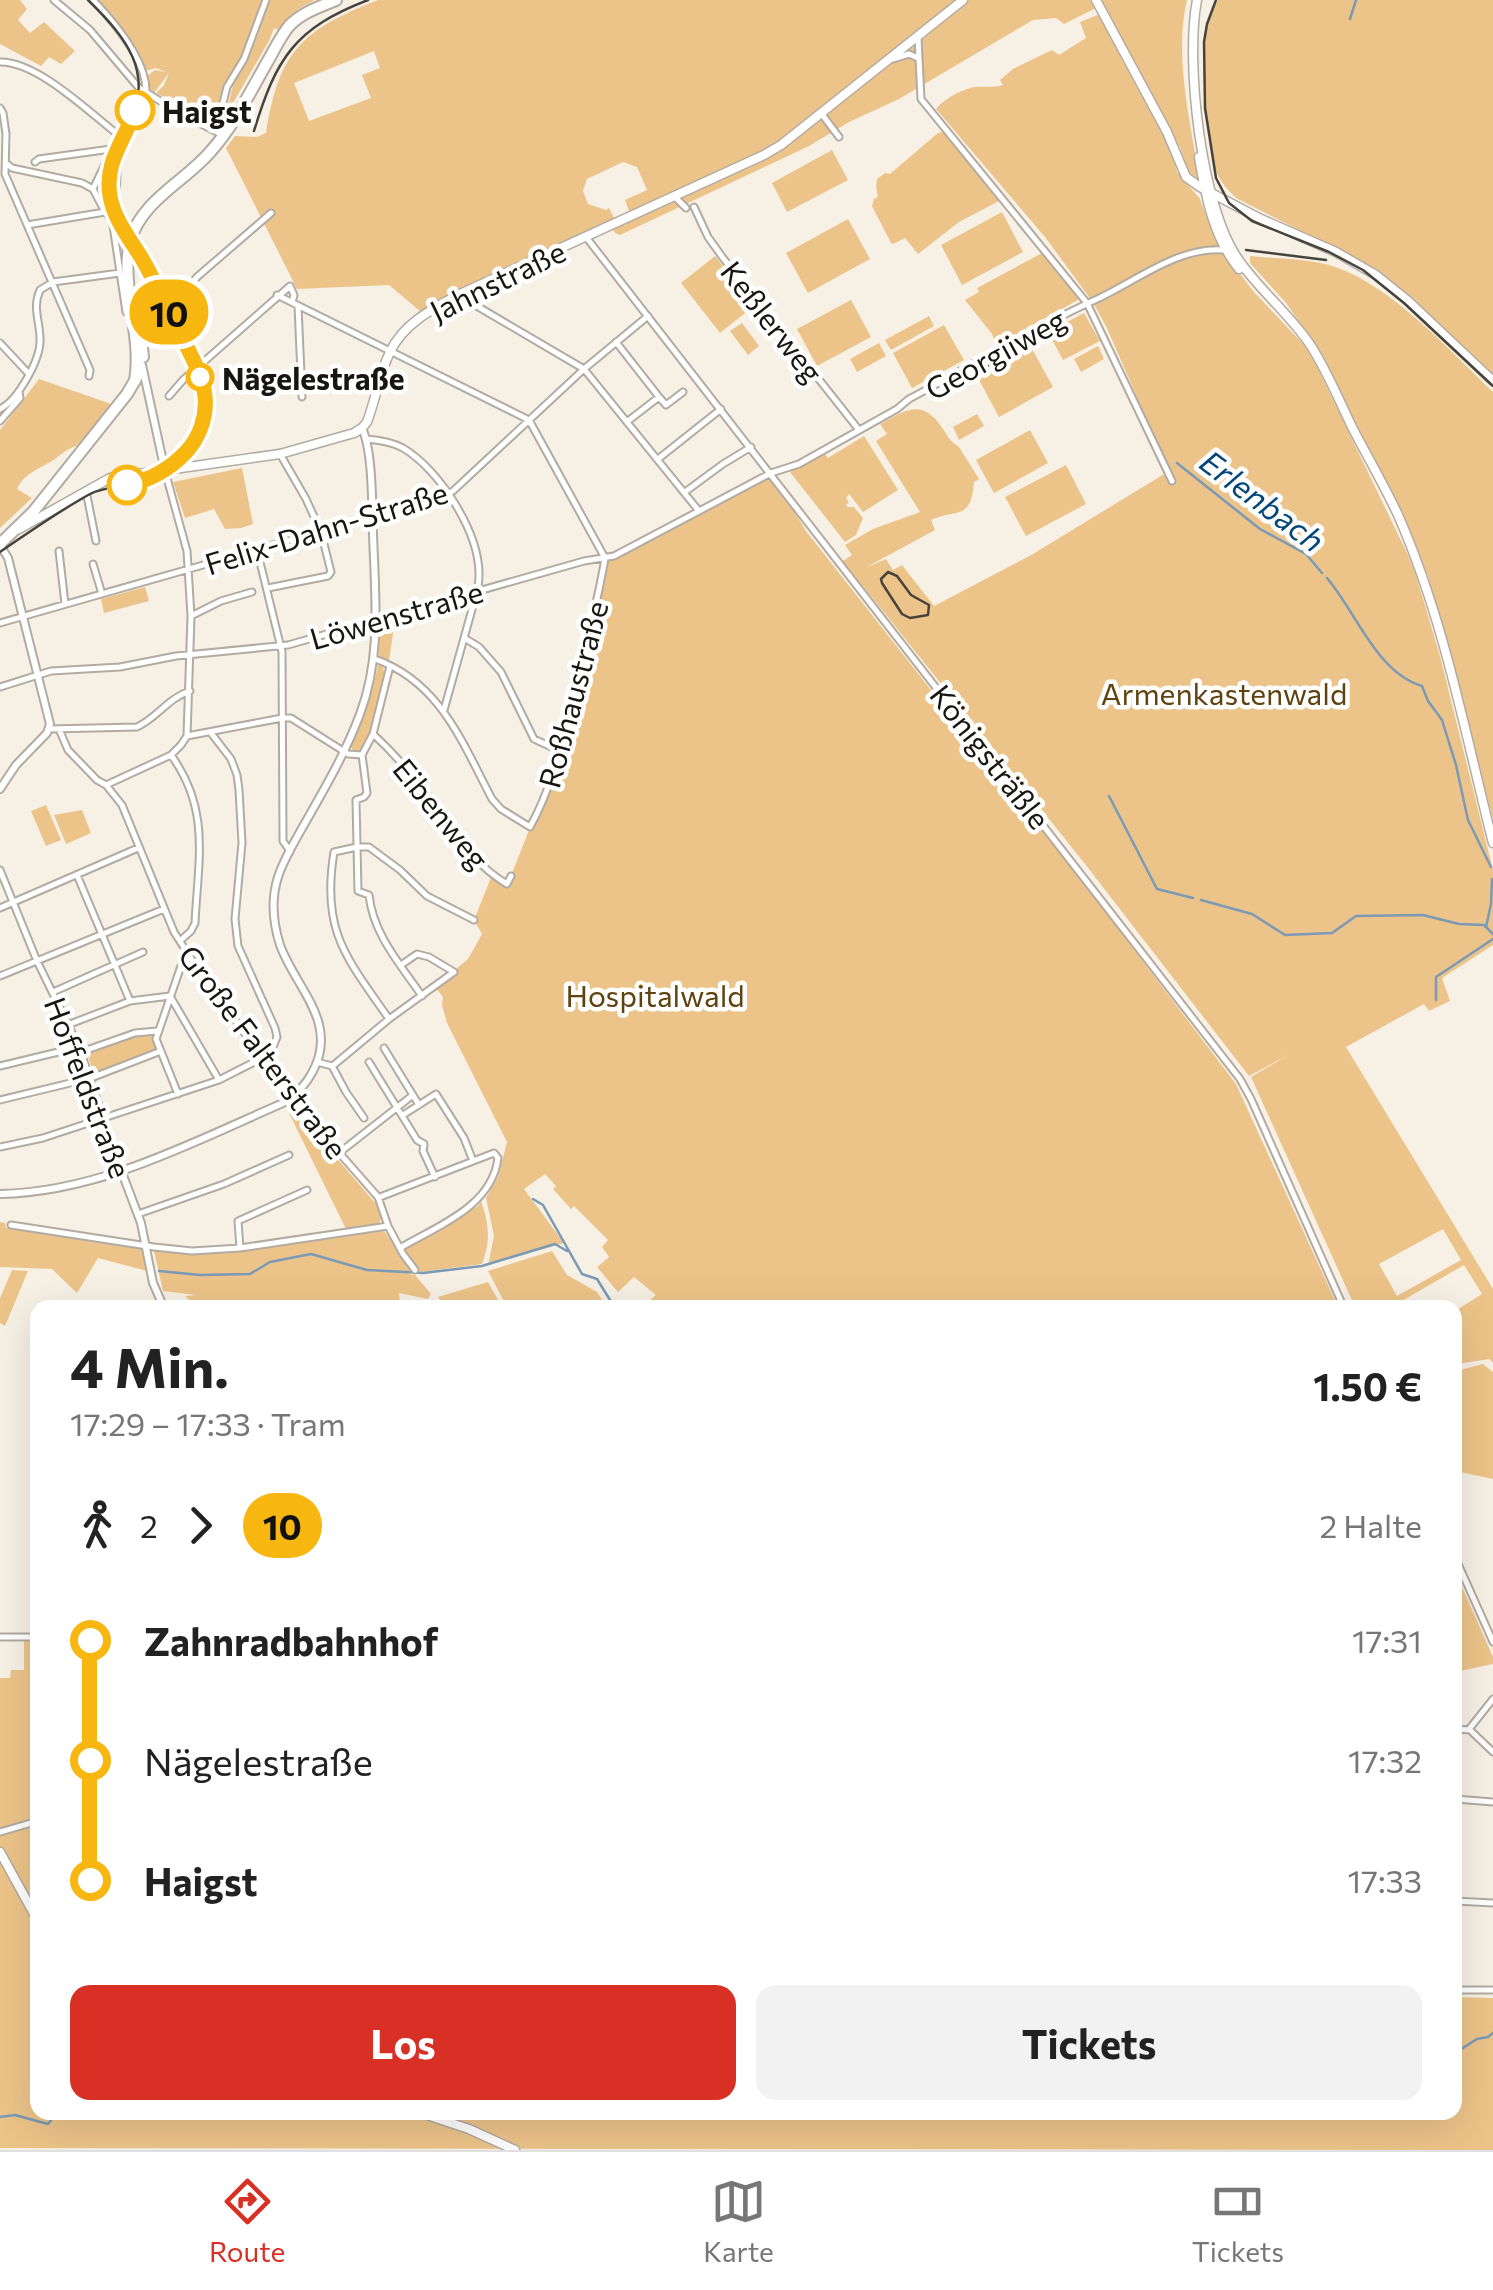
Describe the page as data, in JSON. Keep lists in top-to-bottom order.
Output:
{
  "streets": {
    "main road": ["Jahnstraße"],
    "street": [
      "Keßlerweg",
      "Georgiiweg",
      "Felix-Dahn-Straße",
      "Löwenstraße",
      "Roßhaustraße",
      "Königsträßle",
      "Eibenweg",
      "Große Falterstraße",
      "Hoffeldstraße"
    ]
  },
  "crossings": [
    ["Jahnstraße", "Keßlerweg"],
    ["Jahnstraße", "Königsträßle"],
    ["Keßlerweg", "Georgiiweg"],
    ["Georgiiweg", "Löwenstraße"],
    ["Georgiiweg", "Königsträßle"],
    ["Felix-Dahn-Straße", "Königsträßle"],
    ["Löwenstraße", "Roßhaustraße"],
    ["Löwenstraße", "Königsträßle"]
  ],
  "water": ["Erlenbach"],
  "parks": ["Armenkastenwald", "Hospitalwald"],
  "places": ["Haigst", "Nägelestraße"],
  "lines": ["tram line 10"],
  "page": {
    "on_map": "10",
    "heading": ["4 Min.", "17:29 – 17:33 · Tram", "1.50 €"],
    "legs": ["2", "10", "2 Halte"],
    "list": [
      {
        "name": "Zahnradbahnhof",
        "value": "17:31"
      },
      {
        "name": "Nägelestraße",
        "value": "17:32"
      },
      {
        "name": "Haigst",
        "value": "17:33"
      }
    ],
    "buttons": ["Los", "Tickets"],
    "tabs": ["Route", "Karte", "Tickets"]
  }
}
